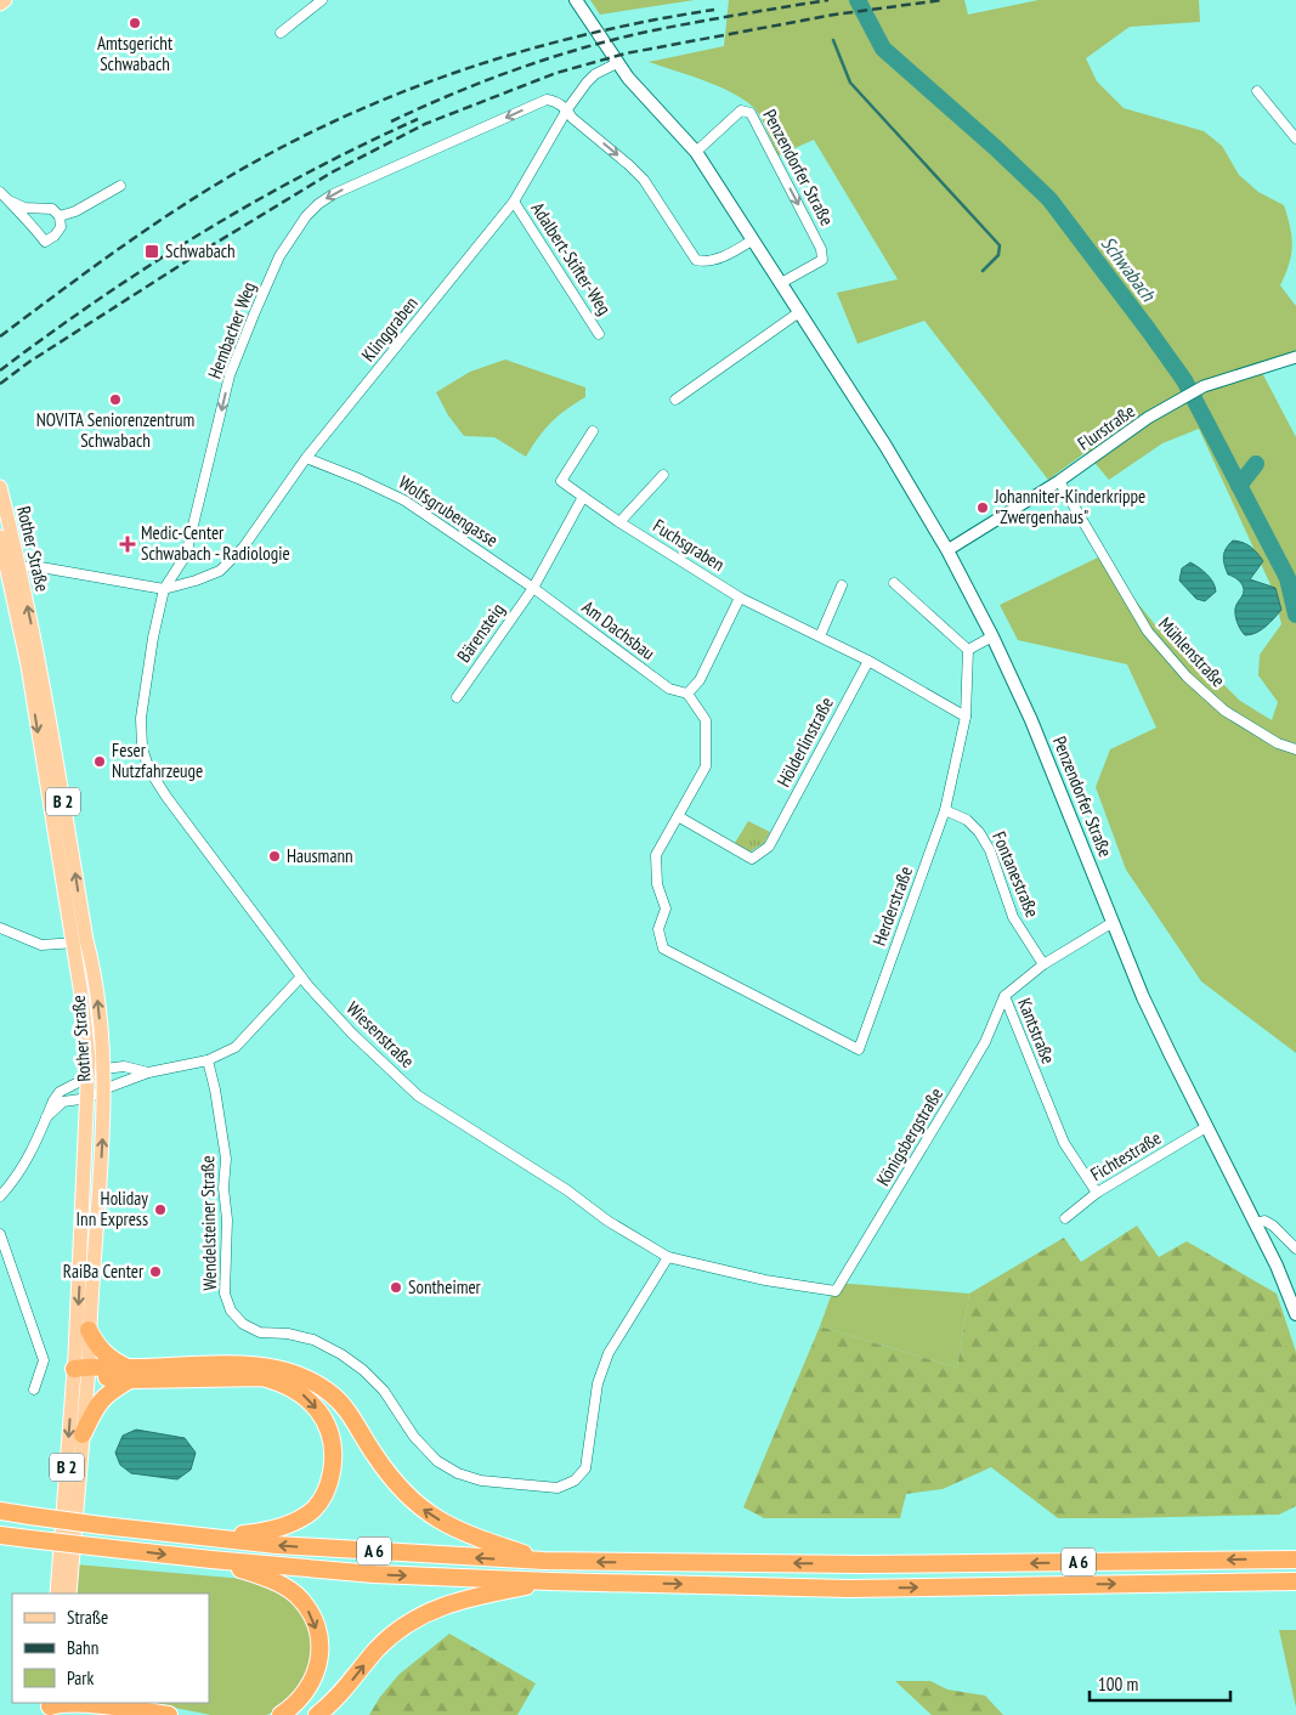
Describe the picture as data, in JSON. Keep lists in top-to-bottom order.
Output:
{
  "streets": {
    "highway": ["A 6"],
    "main road": ["Penzendorfer Straße", "Rother Straße", "B 2"],
    "street": [
      "Adalbert-Stifter-Weg",
      "Klinggraben",
      "Hembacher Weg",
      "Flurstraße",
      "Wolfsgrubengasse",
      "Fuchsgraben",
      "Am Dachsbau",
      "Bärensteig",
      "Mühlenstraße",
      "Hölderlinstraße",
      "Fontanestraße",
      "Herderstraße",
      "Kantstraße",
      "Wiesenstraße",
      "Königsbergstraße",
      "Fichtestraße",
      "Wendelsteiner Straße"
    ]
  },
  "crossings": [
    ["Penzendorfer Straße", "Klinggraben"],
    ["Penzendorfer Straße", "Flurstraße"],
    ["Penzendorfer Straße", "Kantstraße"],
    ["Penzendorfer Straße", "Fichtestraße"],
    ["Adalbert-Stifter-Weg", "Klinggraben"],
    ["Klinggraben", "Hembacher Weg"],
    ["Klinggraben", "Wolfsgrubengasse"],
    ["Klinggraben", "Wiesenstraße"],
    ["Hembacher Weg", "Wiesenstraße"],
    ["Flurstraße", "Mühlenstraße"],
    ["Wolfsgrubengasse", "Am Dachsbau"],
    ["Wolfsgrubengasse", "Bärensteig"],
    ["Fuchsgraben", "Hölderlinstraße"],
    ["Am Dachsbau", "Bärensteig"],
    ["Hölderlinstraße", "Herderstraße"],
    ["Fontanestraße", "Herderstraße"],
    ["Fontanestraße", "Kantstraße"],
    ["Kantstraße", "Königsbergstraße"],
    ["Kantstraße", "Fichtestraße"],
    ["Wiesenstraße", "Königsbergstraße"],
    ["Wiesenstraße", "Wendelsteiner Straße"]
  ],
  "one_way": ["Hembacher Weg"],
  "water": ["Schwabach"],
  "places": {
    "other": [
      "Amtsgericht Schwabach",
      "NOVITA Seniorenzentrum Schwabach",
      "Johanniter-Kinderkrippe \"Zwergenhaus\"",
      "Feser Nutzfahrzeuge",
      "Hausmann",
      "Holiday Inn Express",
      "RaiBa Center",
      "Sontheimer"
    ],
    "transit": ["Schwabach"],
    "health": ["Medic-Center Schwabach - Radiologie"]
  },
  "legend": ["Straße", "Bahn", "Park"],
  "scale_bar": "100 m"
}
